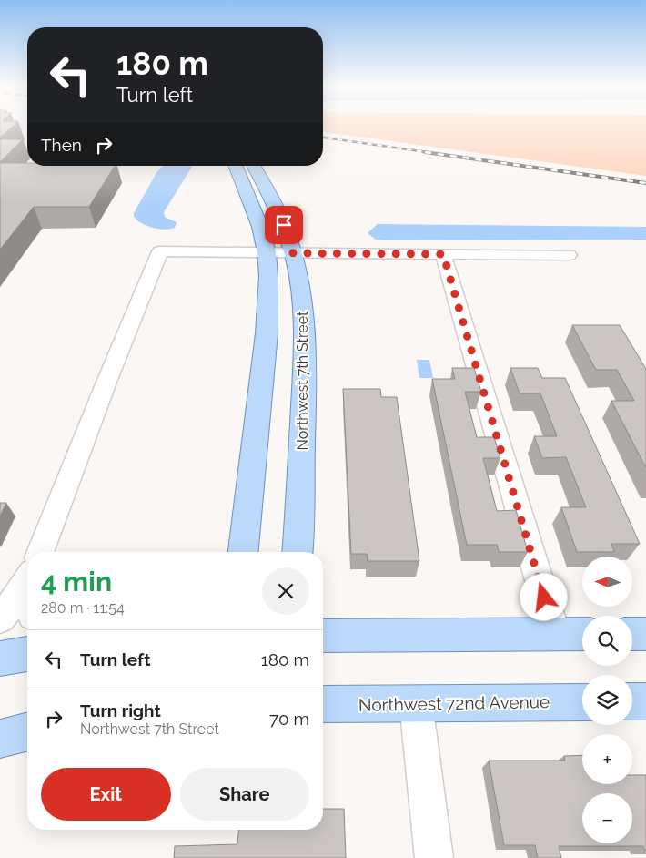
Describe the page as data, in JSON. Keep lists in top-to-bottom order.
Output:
{
  "streets": {
    "main road": ["Northwest 7th Street", "Northwest 72nd Avenue"]
  },
  "north": "left",
  "page": {
    "turn": ["180 m", "Turn left"],
    "then": "Then",
    "heading": ["4 min", "280 m · 11:54"],
    "map_buttons": ["+", "−"],
    "list": [
      {
        "name": "Turn left",
        "value": "180 m"
      },
      {
        "name": "Turn right",
        "note": "Northwest 7th Street",
        "value": "70 m"
      }
    ],
    "buttons": ["Exit", "Share"]
  }
}
